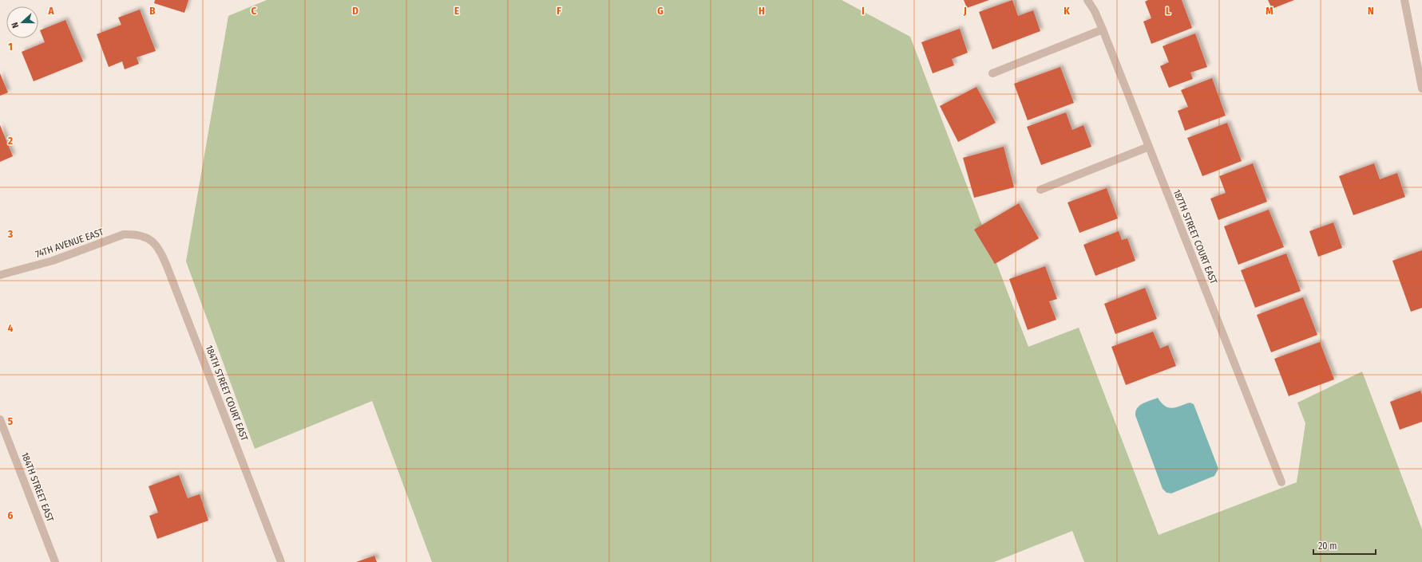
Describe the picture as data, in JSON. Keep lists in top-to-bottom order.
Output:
{
  "streets": {
    "street": [
      "187TH STREET COURT EAST",
      "74TH AVENUE EAST",
      "184TH STREET COURT EAST",
      "184TH STREET EAST"
    ]
  },
  "crossings": [
    ["74TH AVENUE EAST", "184TH STREET COURT EAST"]
  ],
  "scale_bar": "20 m",
  "north": "left",
  "grid": {
    "columns": [
      "A",
      "B",
      "C",
      "D",
      "E",
      "F",
      "G",
      "H",
      "I",
      "J",
      "K",
      "L",
      "M",
      "N"
    ],
    "rows": [
      "1",
      "2",
      "3",
      "4",
      "5",
      "6"
    ]
  }
}
